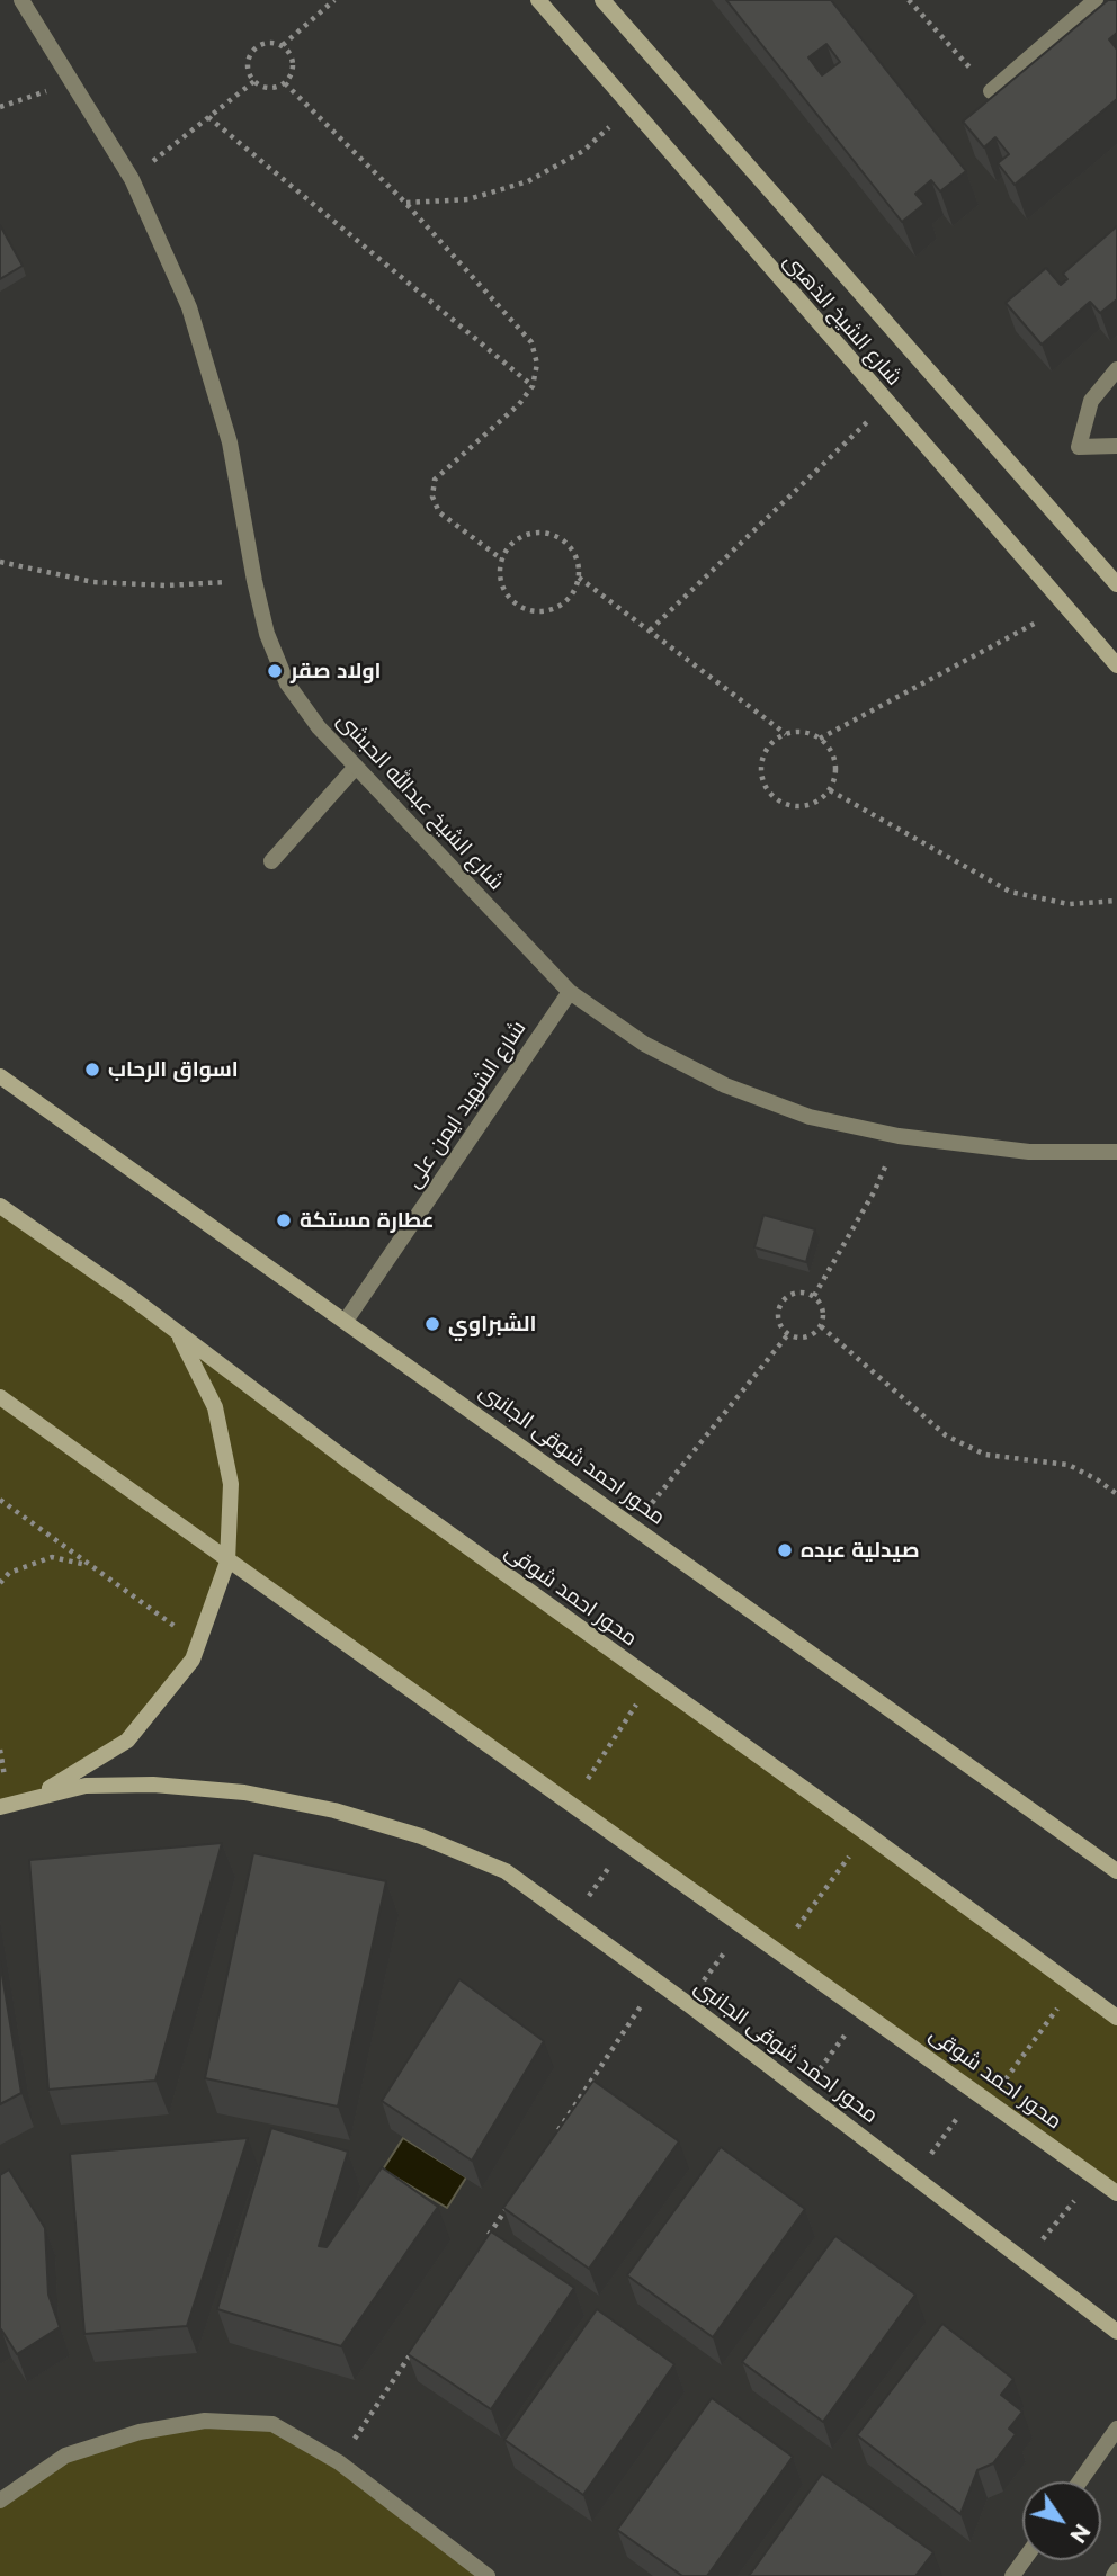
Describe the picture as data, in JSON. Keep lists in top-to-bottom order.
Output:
{
  "streets": {
    "street": [
      "شارع الشيخ الذهبى",
      "شارع الشيخ عبدالله الحبشى",
      "شارع الشهيد ايمن على",
      "محور احمد شوقى الجانبى",
      "محور احمد شوقى"
    ]
  },
  "crossings": [
    ["شارع الشيخ عبدالله الحبشى", "شارع الشهيد ايمن على"],
    ["شارع الشهيد ايمن على", "محور احمد شوقى الجانبى"]
  ],
  "places": [
    "اولاد صقر",
    "اسواق الرحاب",
    "عطارة مستكة",
    "الشبراوي",
    "صيدلية عبده"
  ],
  "north": "bottom right"
}
